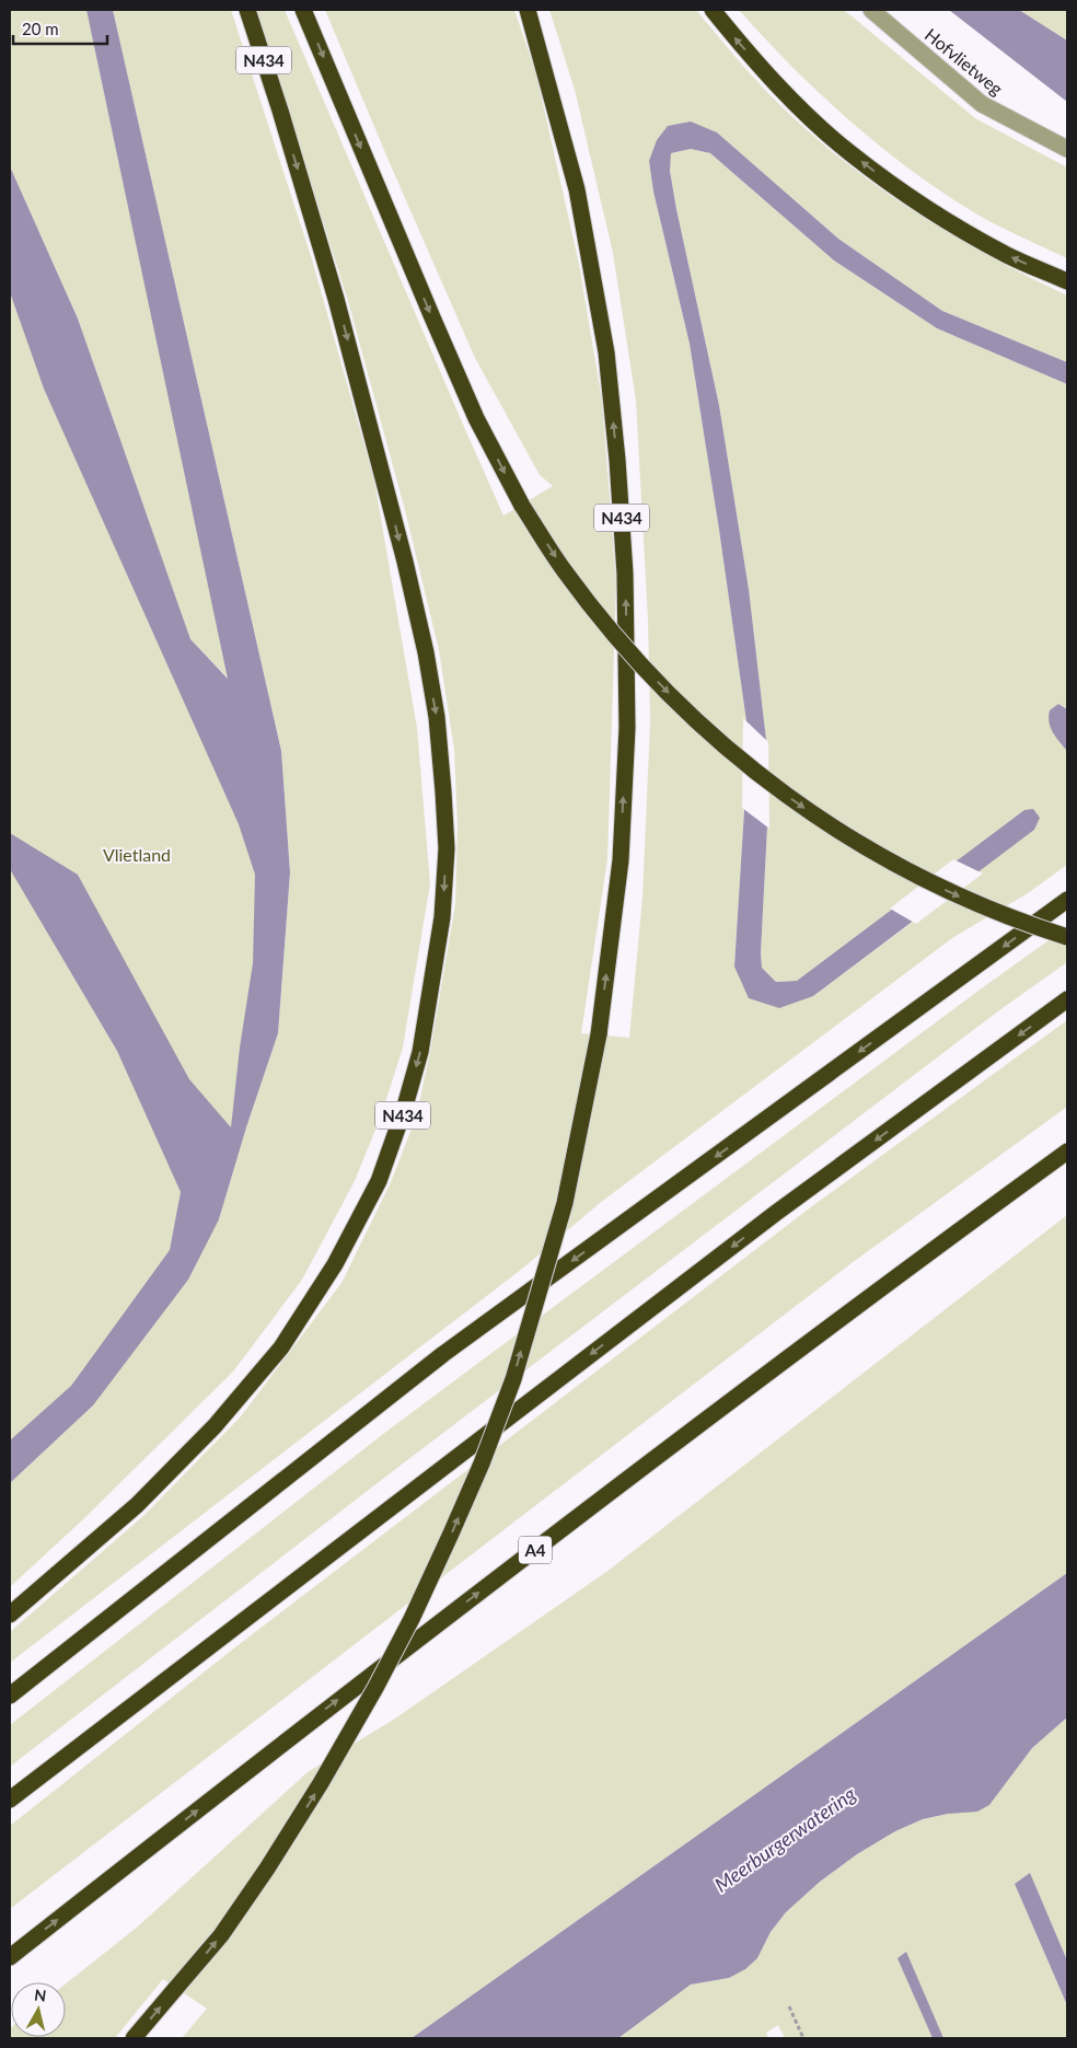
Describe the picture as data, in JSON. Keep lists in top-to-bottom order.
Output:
{
  "streets": {
    "highway": ["N434", "A4"],
    "street": ["Hofvlietweg"]
  },
  "water": ["Meerburgerwatering"],
  "parks": ["Vlietland"],
  "scale_bar": "20 m",
  "north": "top"
}
